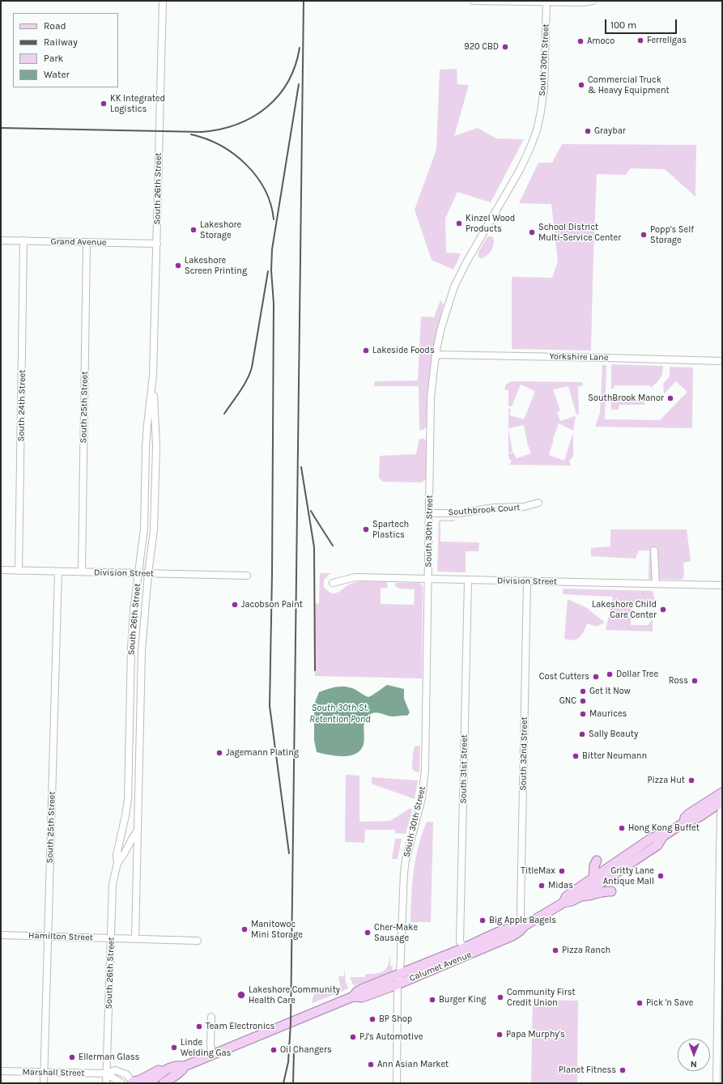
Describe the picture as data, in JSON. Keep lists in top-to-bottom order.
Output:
{
  "streets": {
    "main road": ["Calumet Avenue"],
    "street": [
      "South 30th Street",
      "South 26th Street",
      "Grand Avenue",
      "Yorkshire Lane",
      "South 24th Street",
      "South 25th Street",
      "Southbrook Court",
      "Division Street",
      "South 32nd Street",
      "South 31st Street",
      "Hamilton Street",
      "Marshall Street"
    ]
  },
  "crossings": [
    ["South 30th Street", "Yorkshire Lane"],
    ["South 30th Street", "Southbrook Court"],
    ["South 30th Street", "Division Street"],
    ["South 30th Street", "Calumet Avenue"],
    ["South 26th Street", "Grand Avenue"],
    ["South 26th Street", "Division Street"],
    ["South 26th Street", "Hamilton Street"],
    ["South 26th Street", "Marshall Street"],
    ["Grand Avenue", "South 24th Street"],
    ["Grand Avenue", "South 25th Street"],
    ["South 24th Street", "Division Street"],
    ["South 25th Street", "Division Street"],
    ["South 25th Street", "Hamilton Street"],
    ["South 25th Street", "Marshall Street"],
    ["Division Street", "South 32nd Street"],
    ["Division Street", "South 31st Street"],
    ["South 32nd Street", "Calumet Avenue"],
    ["South 31st Street", "Calumet Avenue"]
  ],
  "water": ["South 30th St. Retention Pond"],
  "places": [
    "Ferrellgas",
    "Amoco",
    "920 CBD",
    "Commercial Truck & Heavy Equipment",
    "KK Integrated Logistics",
    "Graybar",
    "Kinzel Wood Products",
    "Lakeshore Storage",
    "School District Multi-Service Center",
    "Popp's Self Storage",
    "Lakeshore Screen Printing",
    "Lakeside Foods",
    "SouthBrook Manor",
    "Spartech Plastics",
    "Jacobson Paint",
    "Lakeshore Child Care Center",
    "Dollar Tree",
    "Cost Cutters",
    "Ross",
    "Get It Now",
    "GNC",
    "Maurices",
    "Sally Beauty",
    "Jagemann Plating",
    "Bitter Neumann",
    "Pizza Hut",
    "Hong Kong Buffet",
    "TitleMax",
    "Gritty Lane Antique Mall",
    "Midas",
    "Big Apple Bagels",
    "Manitowoc Mini Storage",
    "Cher-Make Sausage",
    "Pizza Ranch",
    "Lakeshore Community Health Care",
    "Community First Credit Union",
    "Burger King",
    "Pick 'n Save",
    "BP Shop",
    "Team Electronics",
    "Papa Murphy's",
    "PJ's Automotive",
    "Linde Welding Gas",
    "Oil Changers",
    "Ellerman Glass",
    "Ann Asian Market",
    "Planet Fitness"
  ],
  "legend": [
    "Road",
    "Railway",
    "Park",
    "Water"
  ],
  "scale_bar": "100 m",
  "north": "bottom"
}
